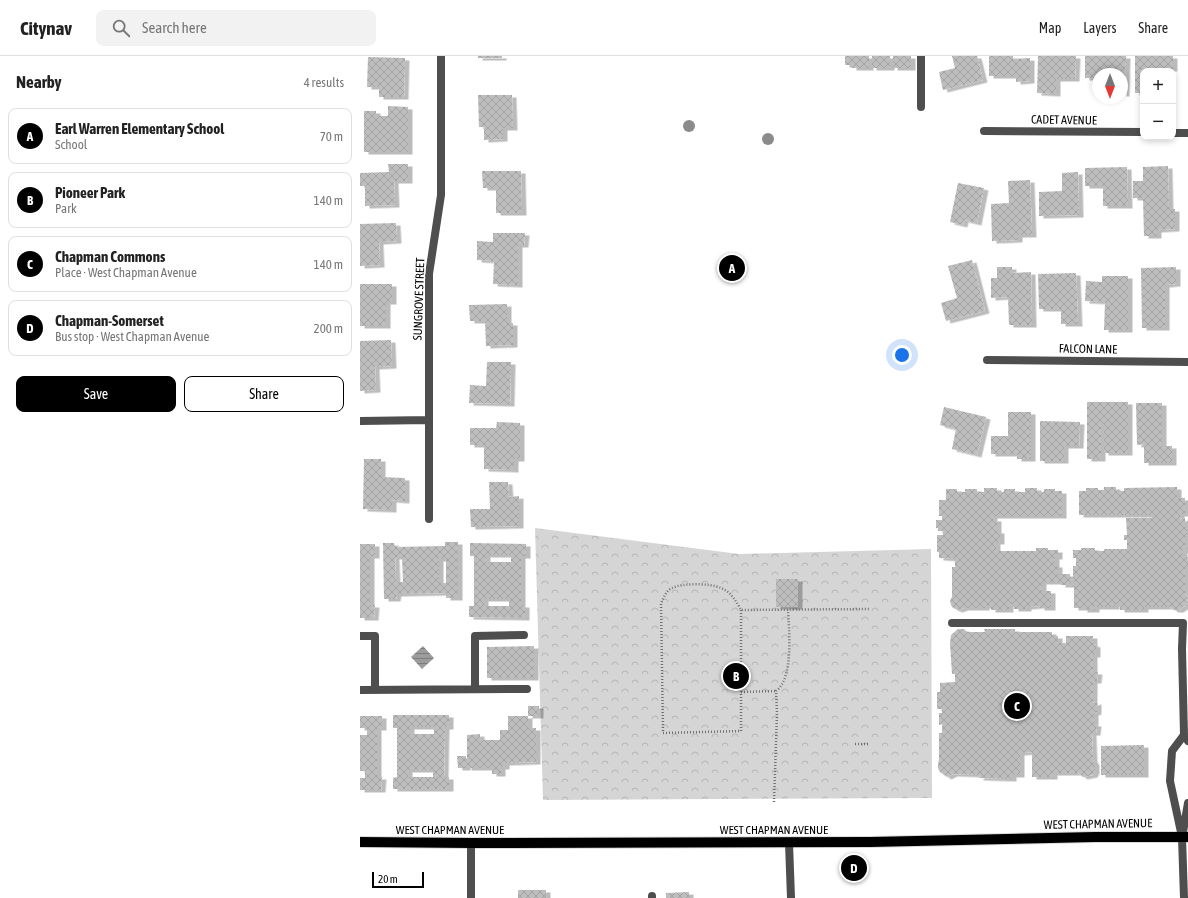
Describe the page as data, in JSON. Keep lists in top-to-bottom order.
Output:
{
  "streets": {
    "main road": ["WEST CHAPMAN AVENUE"],
    "street": ["CADET AVENUE", "SUNGROVE STREET", "FALCON LANE"]
  },
  "scale_bar": "20 m",
  "north": "bottom",
  "page": {
    "header": "Citynav",
    "search": "Search here",
    "nav": ["Map", "Layers", "Share"],
    "heading": ["Nearby", "4 results"],
    "map_buttons": ["+", "−"],
    "list": [
      {
        "mark": "A",
        "name": "Earl Warren Elementary School",
        "note": "School",
        "value": "70 m"
      },
      {
        "mark": "B",
        "name": "Pioneer Park",
        "note": "Park",
        "value": "140 m"
      },
      {
        "mark": "C",
        "name": "Chapman Commons",
        "note": "Place · West Chapman Avenue",
        "value": "140 m"
      },
      {
        "mark": "D",
        "name": "Chapman-Somerset",
        "note": "Bus stop · West Chapman Avenue",
        "value": "200 m"
      }
    ],
    "pins": [
      "A",
      "B",
      "C",
      "D"
    ],
    "buttons": ["Save", "Share"],
    "scale": "20 m"
  }
}
